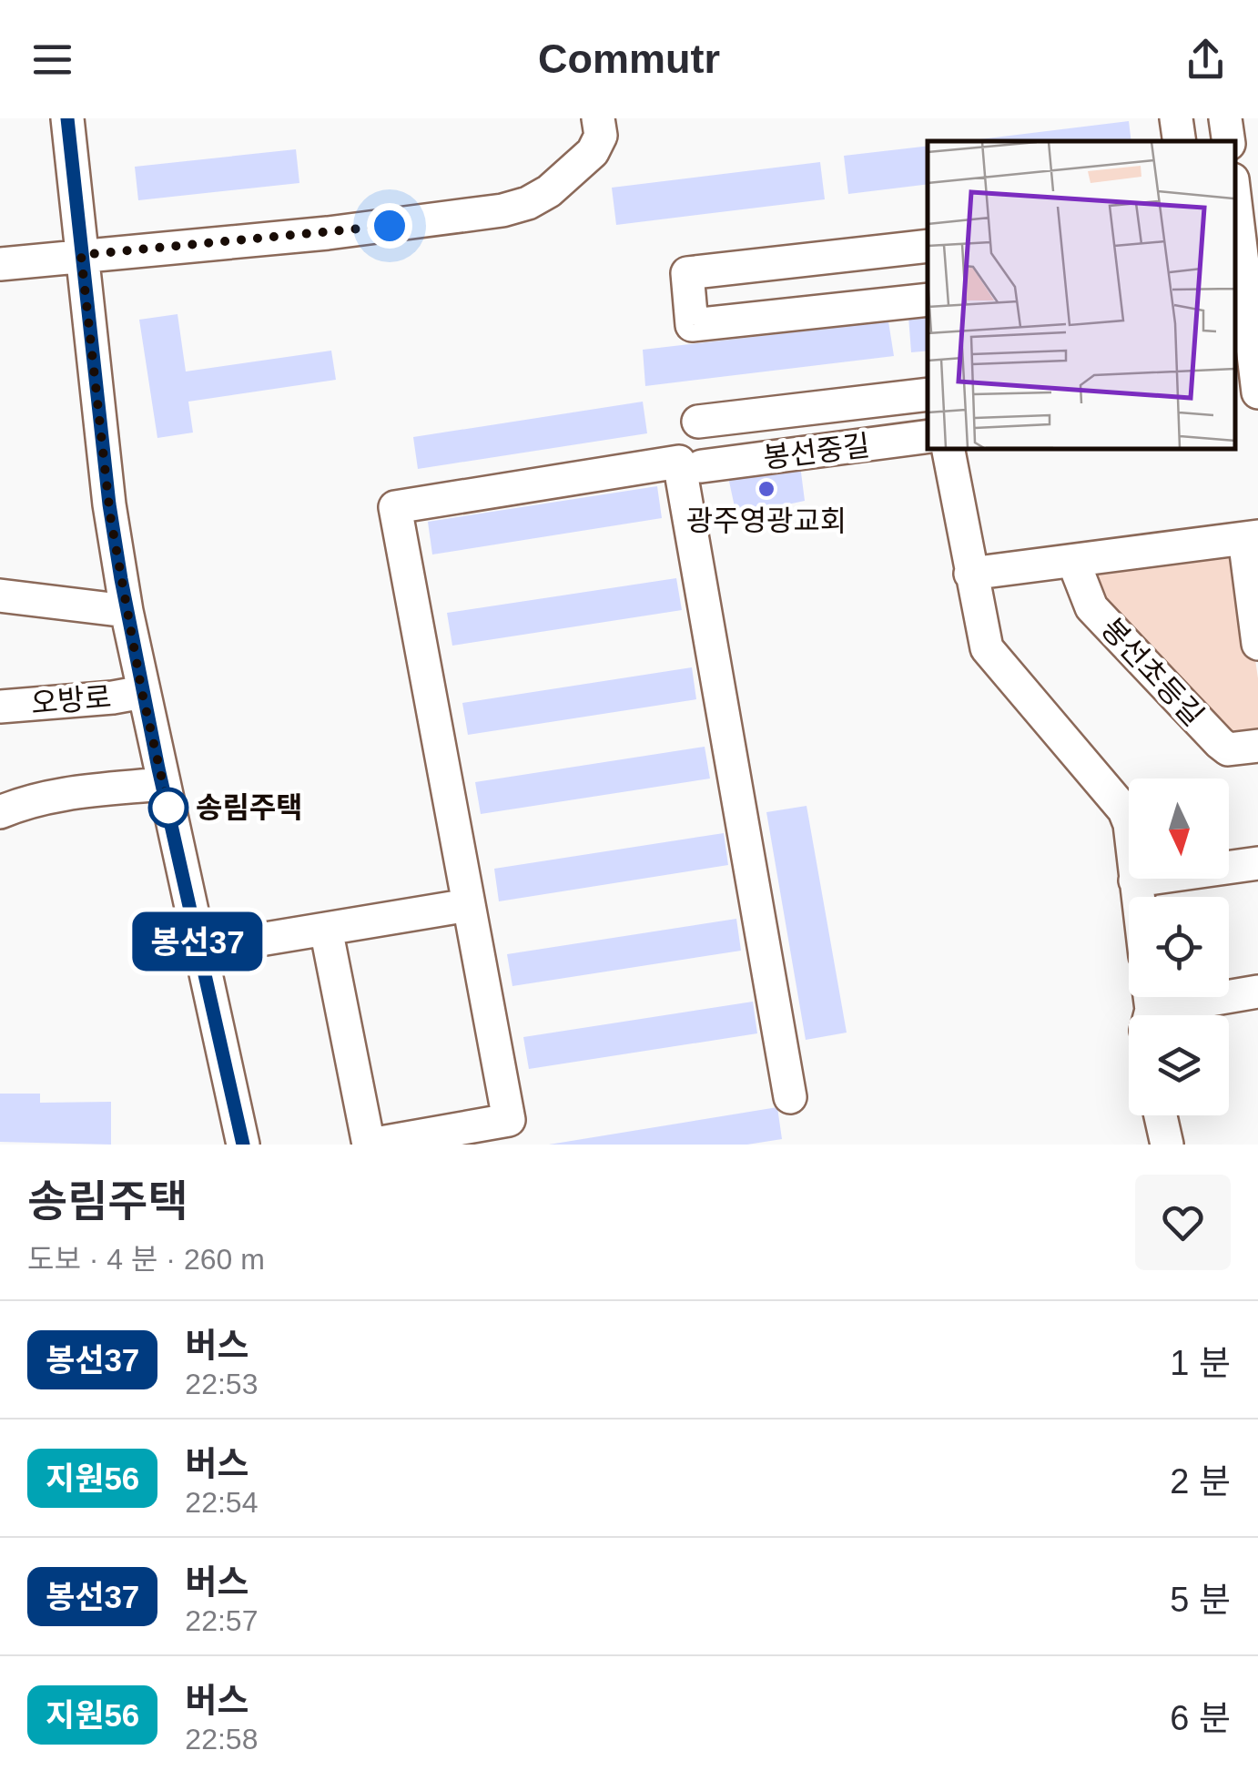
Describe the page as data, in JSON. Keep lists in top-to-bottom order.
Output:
{
  "streets": {
    "street": ["봉선중길", "봉선초등길", "오방로"]
  },
  "places": ["광주영광교회", "송림주택"],
  "lines": ["bus line 봉선37"],
  "north": "bottom",
  "page": {
    "header": "Commutr",
    "on_map": "봉선37",
    "heading": ["송림주택", "도보 · 4 분 · 260 m"],
    "list": [
      {
        "mark": "봉선37",
        "name": "버스",
        "note": "22:53",
        "value": "1 분"
      },
      {
        "mark": "지원56",
        "name": "버스",
        "note": "22:54",
        "value": "2 분"
      },
      {
        "mark": "봉선37",
        "name": "버스",
        "note": "22:57",
        "value": "5 분"
      },
      {
        "mark": "지원56",
        "name": "버스",
        "note": "22:58",
        "value": "6 분"
      }
    ]
  }
}
